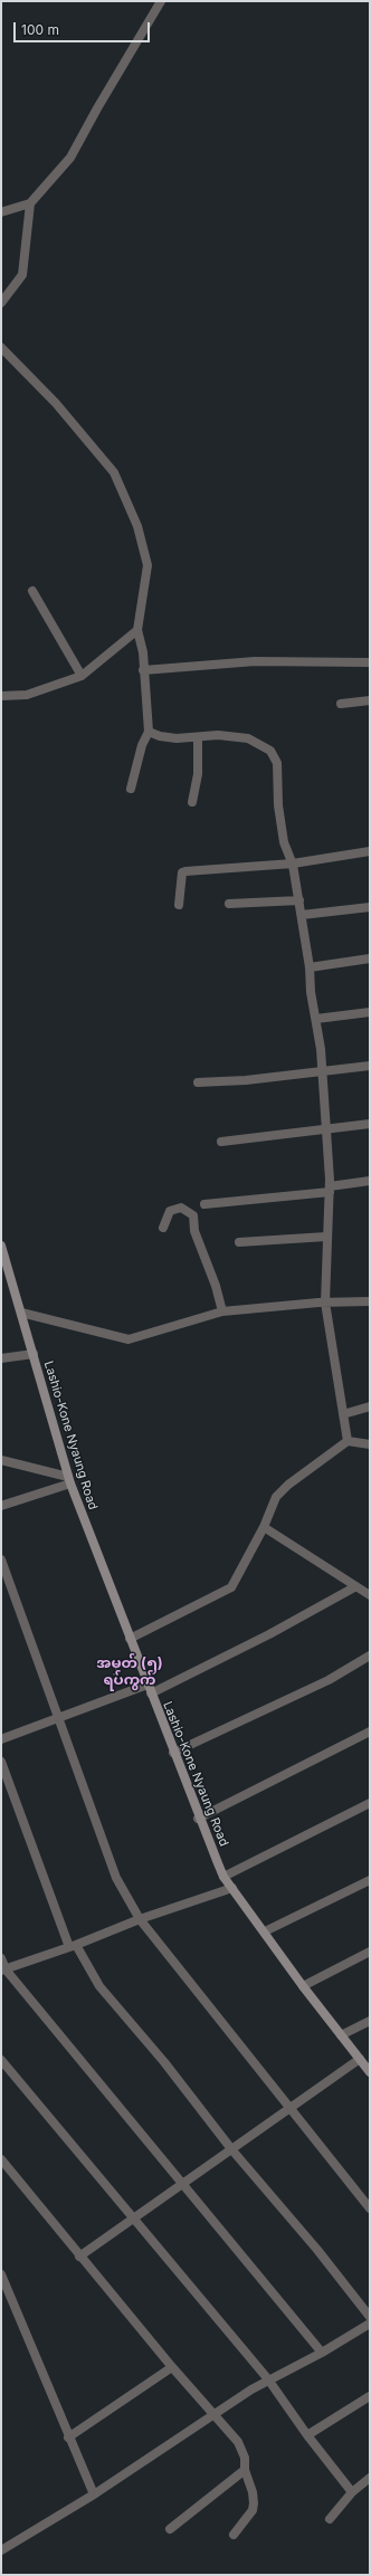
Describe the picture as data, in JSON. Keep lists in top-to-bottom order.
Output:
{
  "streets": {
    "main road": ["Lashio-Kone Nyaung Road"]
  },
  "districts": ["အမှတ် (၅) ရပ်ကွက်"],
  "scale_bar": "100 m"
}
